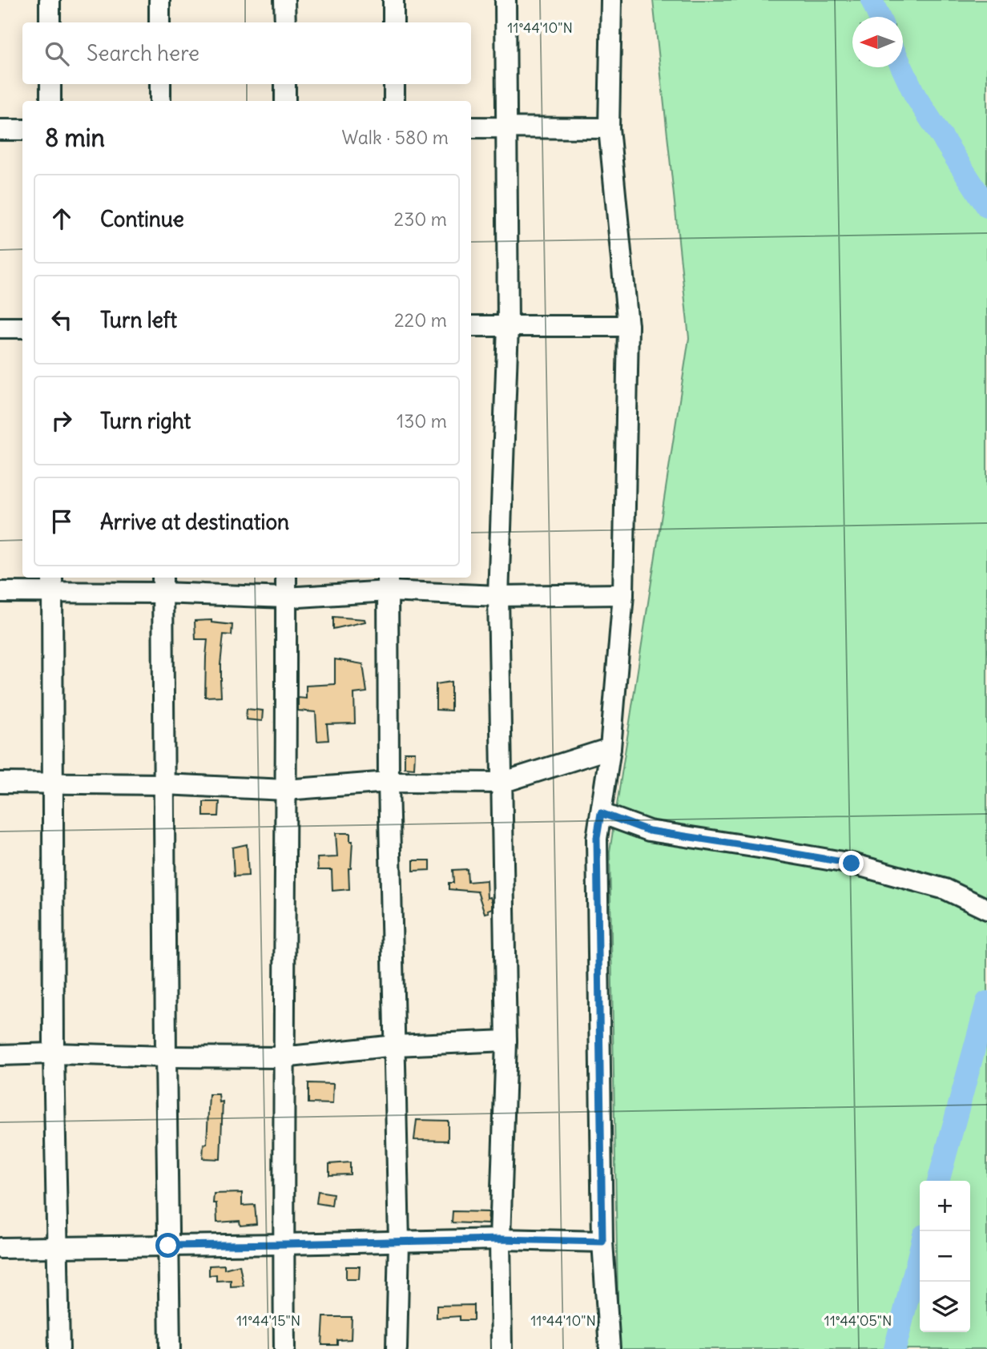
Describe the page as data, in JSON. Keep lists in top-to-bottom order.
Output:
{
  "north": "left",
  "page": {
    "search": "Search here",
    "heading": ["8 min", "Walk · 580 m"],
    "list": [
      ["Continue", "230 m"],
      ["Turn left", "220 m"],
      ["Turn right", "130 m"],
      "Arrive at destination"
    ],
    "map_buttons": ["+", "−"]
  },
  "coordinates": ["11°44'10\"N", "11°44'15\"N", "11°44'05\"N"]
}
